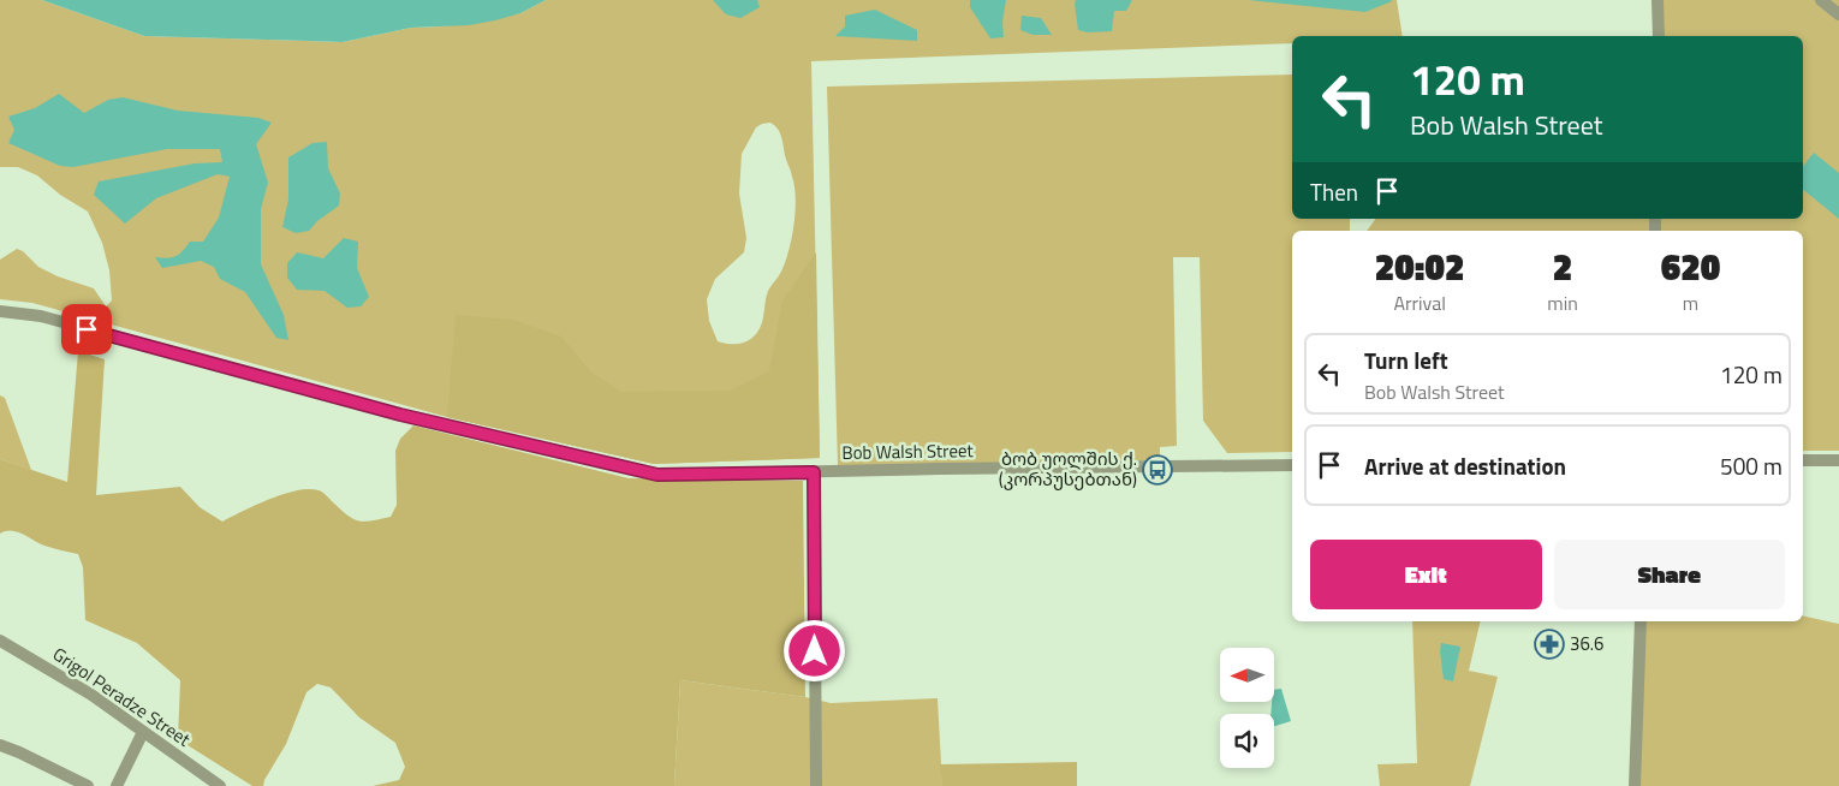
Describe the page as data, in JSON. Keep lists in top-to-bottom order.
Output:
{
  "streets": {
    "street": ["Bob Walsh Street", "Grigol Peradze Street"]
  },
  "places": {
    "bus stop": ["ბობ უოლშის ქ. (კორპუსებთან)"],
    "pharmacy": ["36.6"]
  },
  "north": "left",
  "page": {
    "turn": ["120 m", "Bob Walsh Street"],
    "then": "Then",
    "eta": [
      "20:02",
      "Arrival",
      "2",
      "min",
      "620",
      "m"
    ],
    "list": [
      {
        "name": "Turn left",
        "note": "Bob Walsh Street",
        "value": "120 m"
      },
      {
        "name": "Arrive at destination",
        "value": "500 m"
      }
    ],
    "buttons": ["Exit", "Share"]
  }
}
